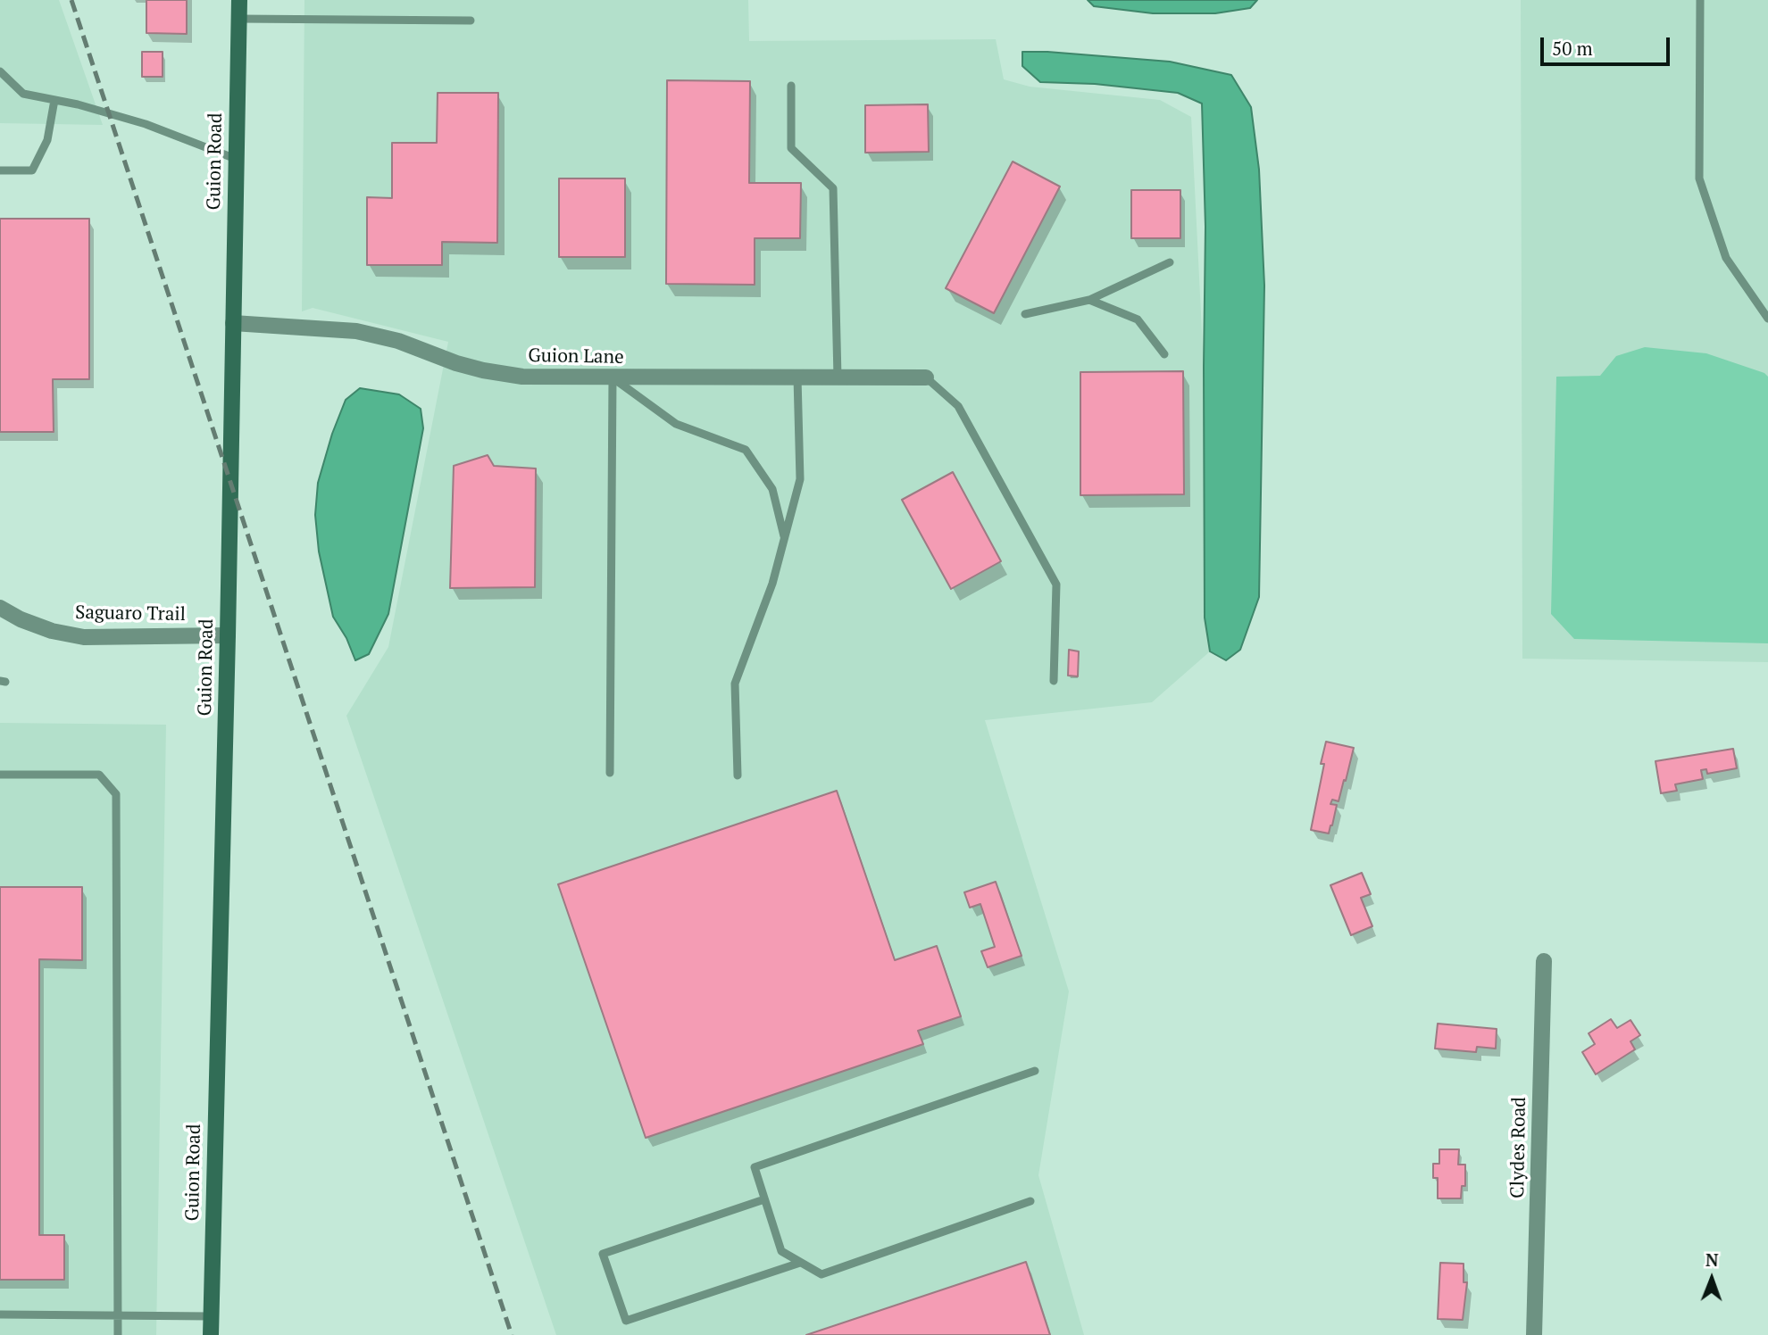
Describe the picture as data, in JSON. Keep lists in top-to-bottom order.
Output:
{
  "streets": {
    "street": [
      "Guion Road",
      "Guion Lane",
      "Saguaro Trail",
      "Clydes Road"
    ]
  },
  "crossings": [
    ["Guion Road", "Guion Lane"],
    ["Guion Road", "Saguaro Trail"]
  ],
  "scale_bar": "50 m",
  "north": "top"
}
